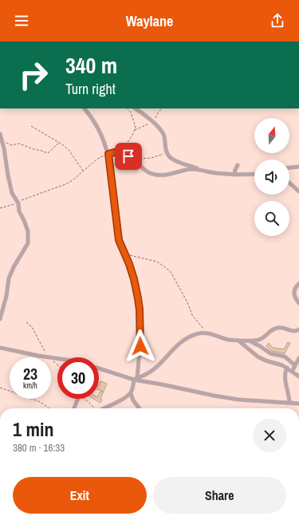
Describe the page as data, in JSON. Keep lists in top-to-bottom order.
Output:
{
  "north": "top",
  "page": {
    "header": "Waylane",
    "turn": ["340 m", "Turn right"],
    "speed": "23 km/h",
    "limit": "30",
    "heading": ["1 min", "380 m · 16:33"],
    "buttons": ["Exit", "Share"]
  }
}
